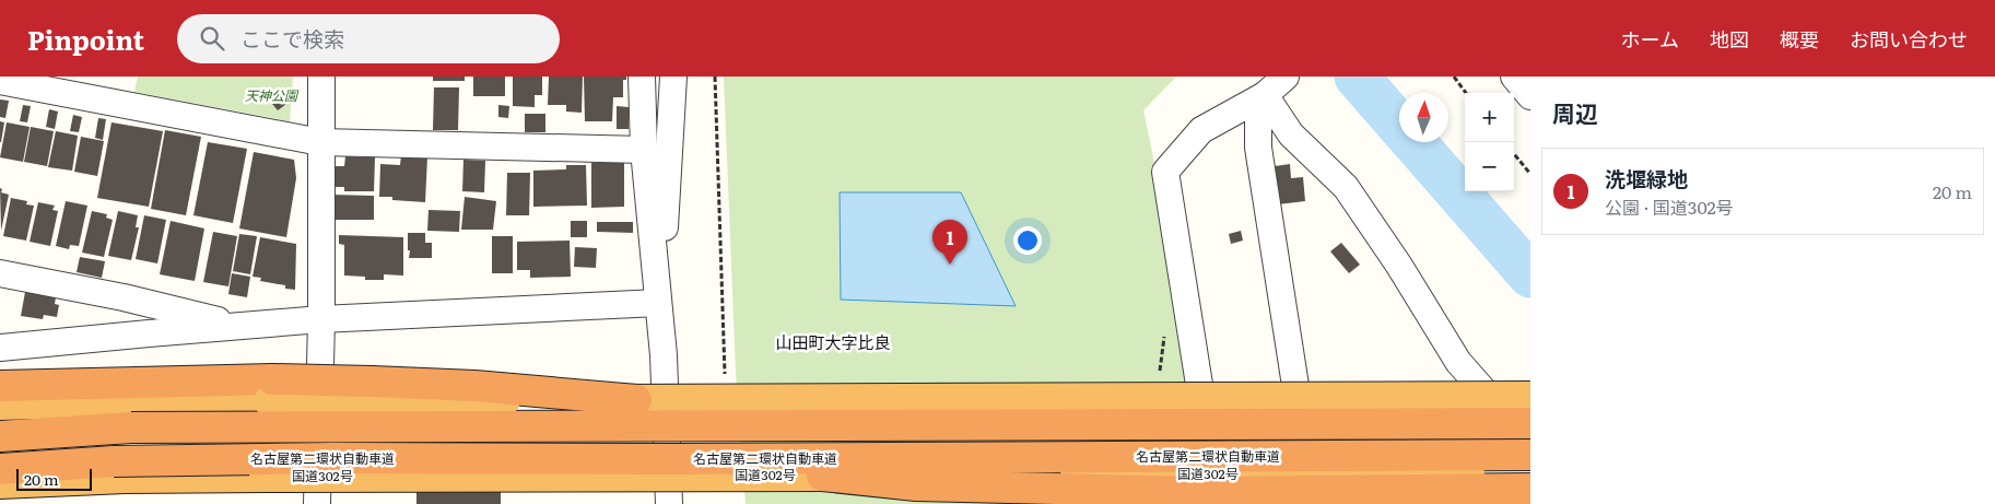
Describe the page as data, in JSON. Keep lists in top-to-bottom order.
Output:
{
  "streets": {
    "highway": ["名古屋第二環状自動車道", "国道302号"]
  },
  "districts": ["山田町大字比良"],
  "parks": ["天神公園"],
  "scale_bar": "20 m",
  "north": "top",
  "page": {
    "header": "Pinpoint",
    "search": "ここで検索",
    "nav": [
      "ホーム",
      "地図",
      "概要",
      "お問い合わせ"
    ],
    "heading": "周辺",
    "map_buttons": ["+", "−"],
    "list": [
      {
        "mark": "1",
        "name": "洗堰緑地",
        "note": "公園 · 国道302号",
        "value": "20 m"
      }
    ],
    "pins": "1",
    "scale": "20 m"
  }
}
